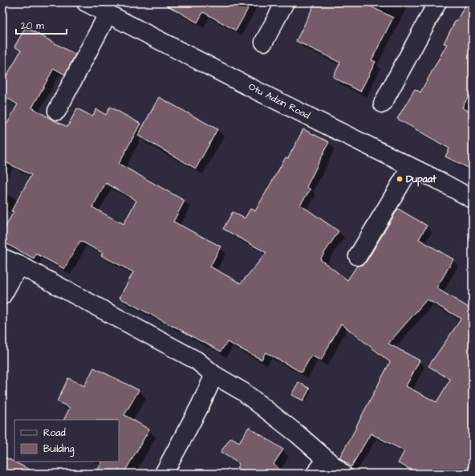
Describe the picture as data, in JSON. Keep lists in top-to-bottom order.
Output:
{
  "streets": {
    "street": ["Otu Adzin Road"]
  },
  "places": ["Dupaat"],
  "legend": ["Road", "Building"],
  "scale_bar": "20 m"
}
